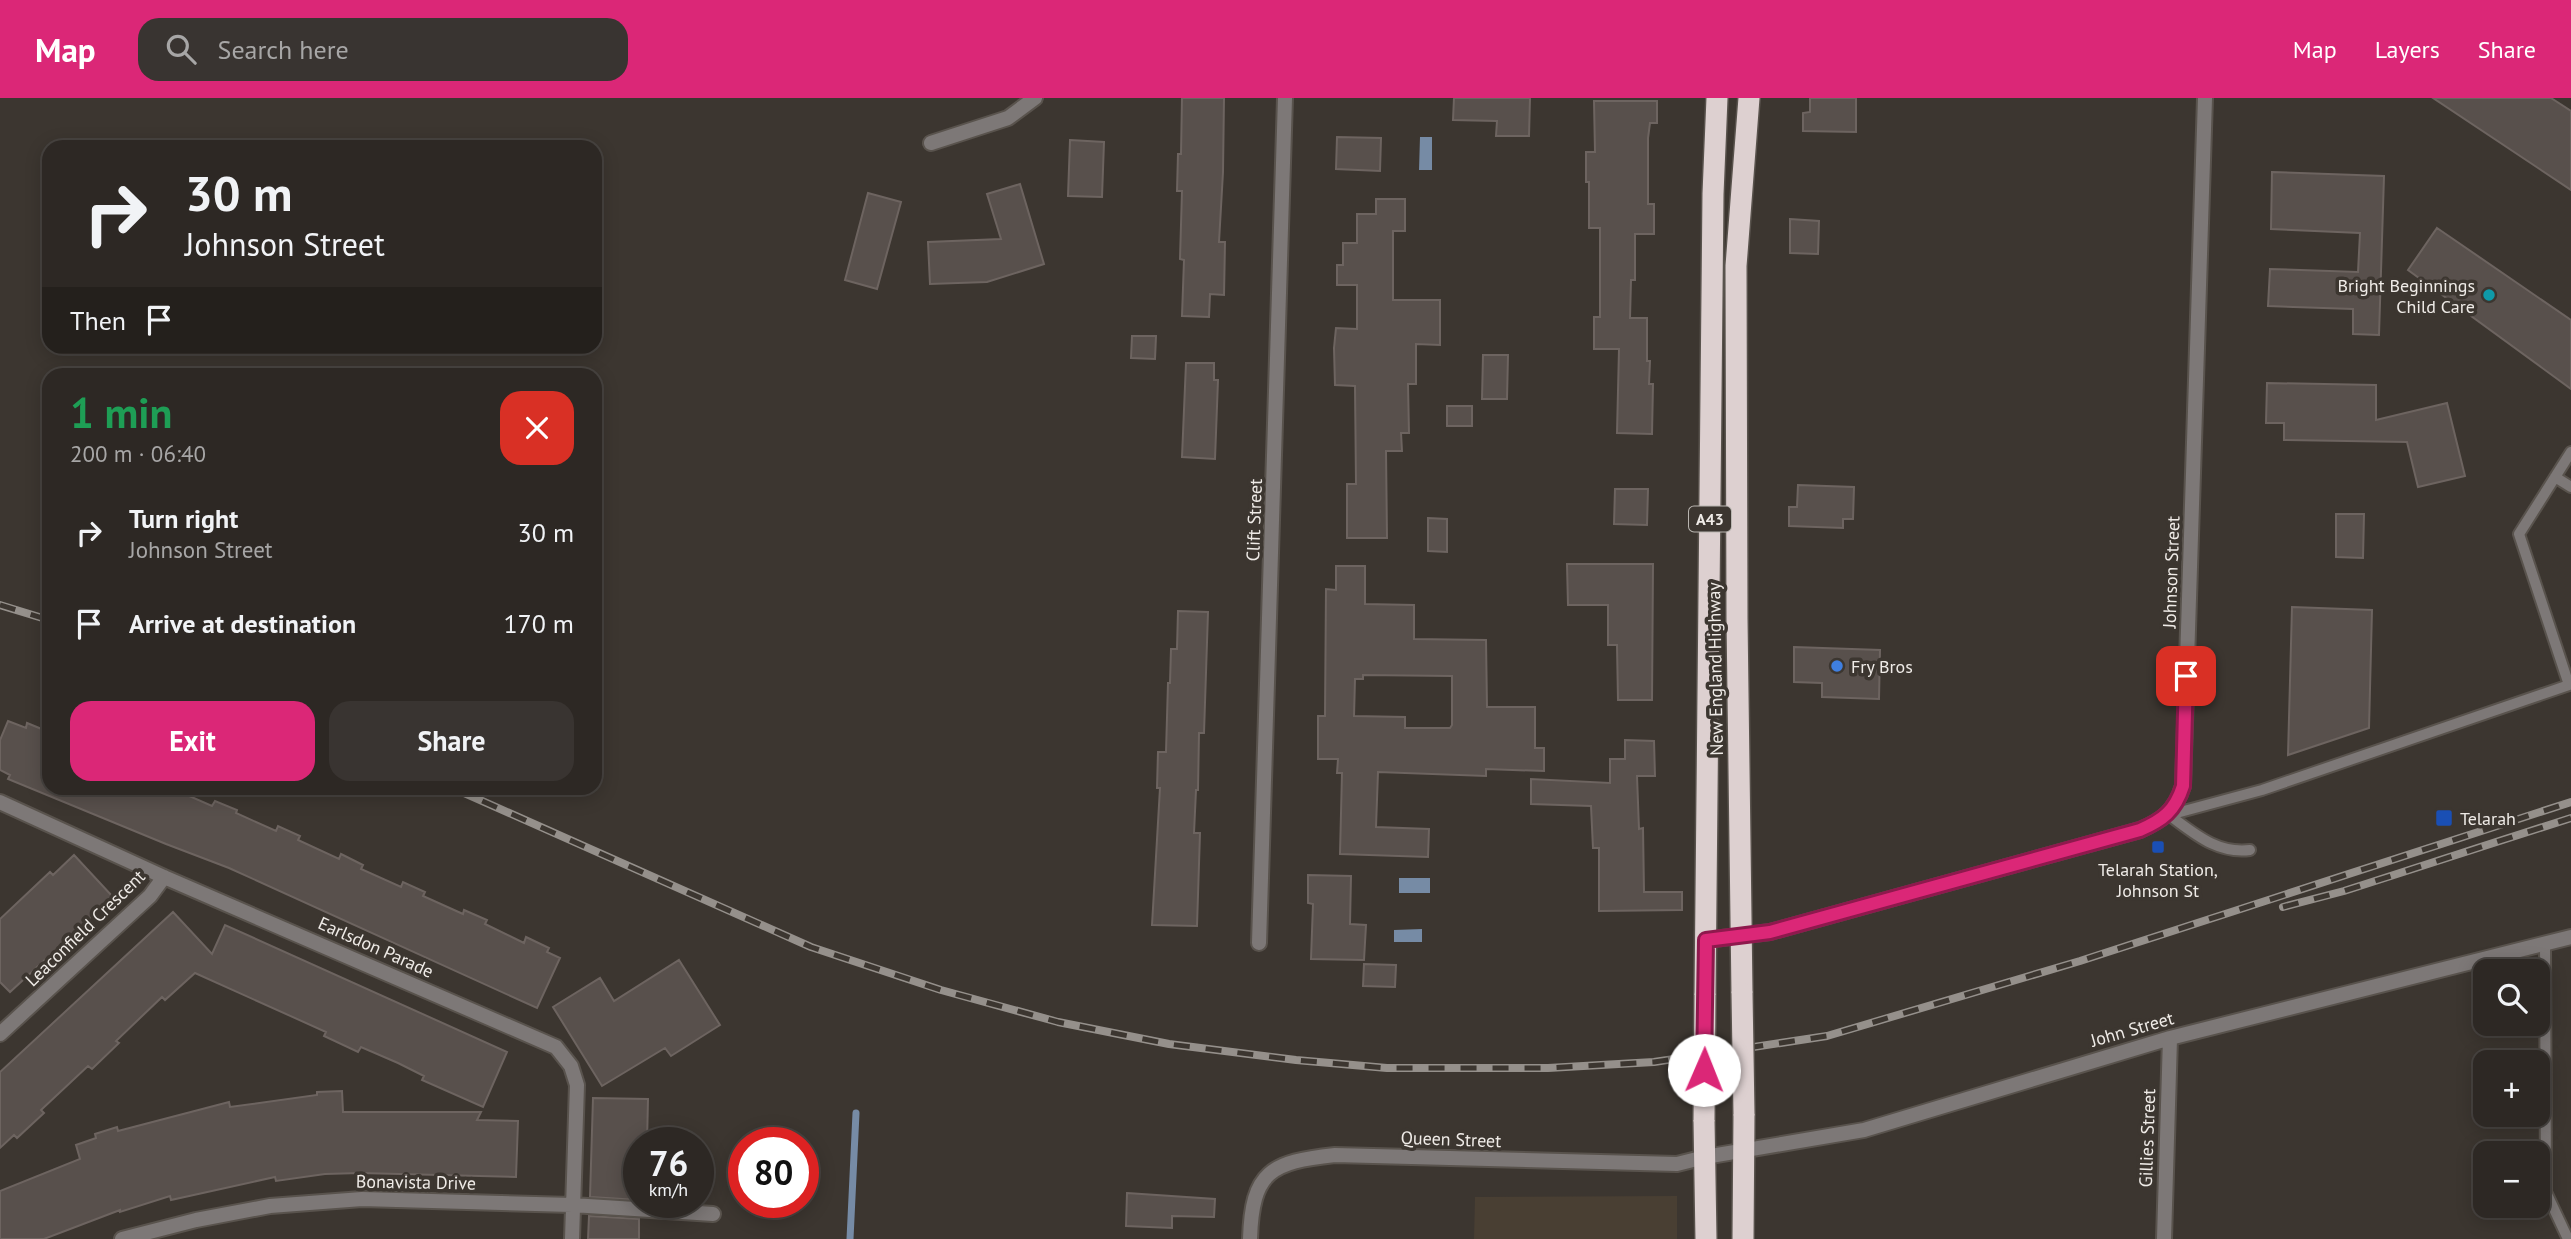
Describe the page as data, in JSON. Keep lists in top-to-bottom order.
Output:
{
  "streets": {
    "highway": ["A43", "New England Highway"],
    "street": [
      "Clift Street",
      "Johnson Street",
      "Leaconfield Crescent",
      "Earlsdon Parade",
      "John Street",
      "Gillies Street",
      "Queen Street",
      "Bonavista Drive"
    ]
  },
  "crossings": [
    ["New England Highway", "John Street"],
    ["New England Highway", "Queen Street"],
    ["Leaconfield Crescent", "Earlsdon Parade"],
    ["Earlsdon Parade", "Bonavista Drive"],
    ["John Street", "Gillies Street"],
    ["John Street", "Queen Street"]
  ],
  "places": {
    "other": ["Bright Beginnings Child Care", "Fry Bros"],
    "transit": ["Telarah", "Telarah Station, Johnson St"]
  },
  "page": {
    "header": "Map",
    "search": "Search here",
    "nav": ["Map", "Layers", "Share"],
    "turn": ["30 m", "Johnson Street"],
    "then": "Then",
    "heading": ["1 min", "200 m · 06:40"],
    "list": [
      {
        "name": "Turn right",
        "note": "Johnson Street",
        "value": "30 m"
      },
      {
        "name": "Arrive at destination",
        "value": "170 m"
      }
    ],
    "buttons": ["Exit", "Share"],
    "map_buttons": ["+", "−"],
    "speed": "76 km/h",
    "limit": "80"
  }
}
